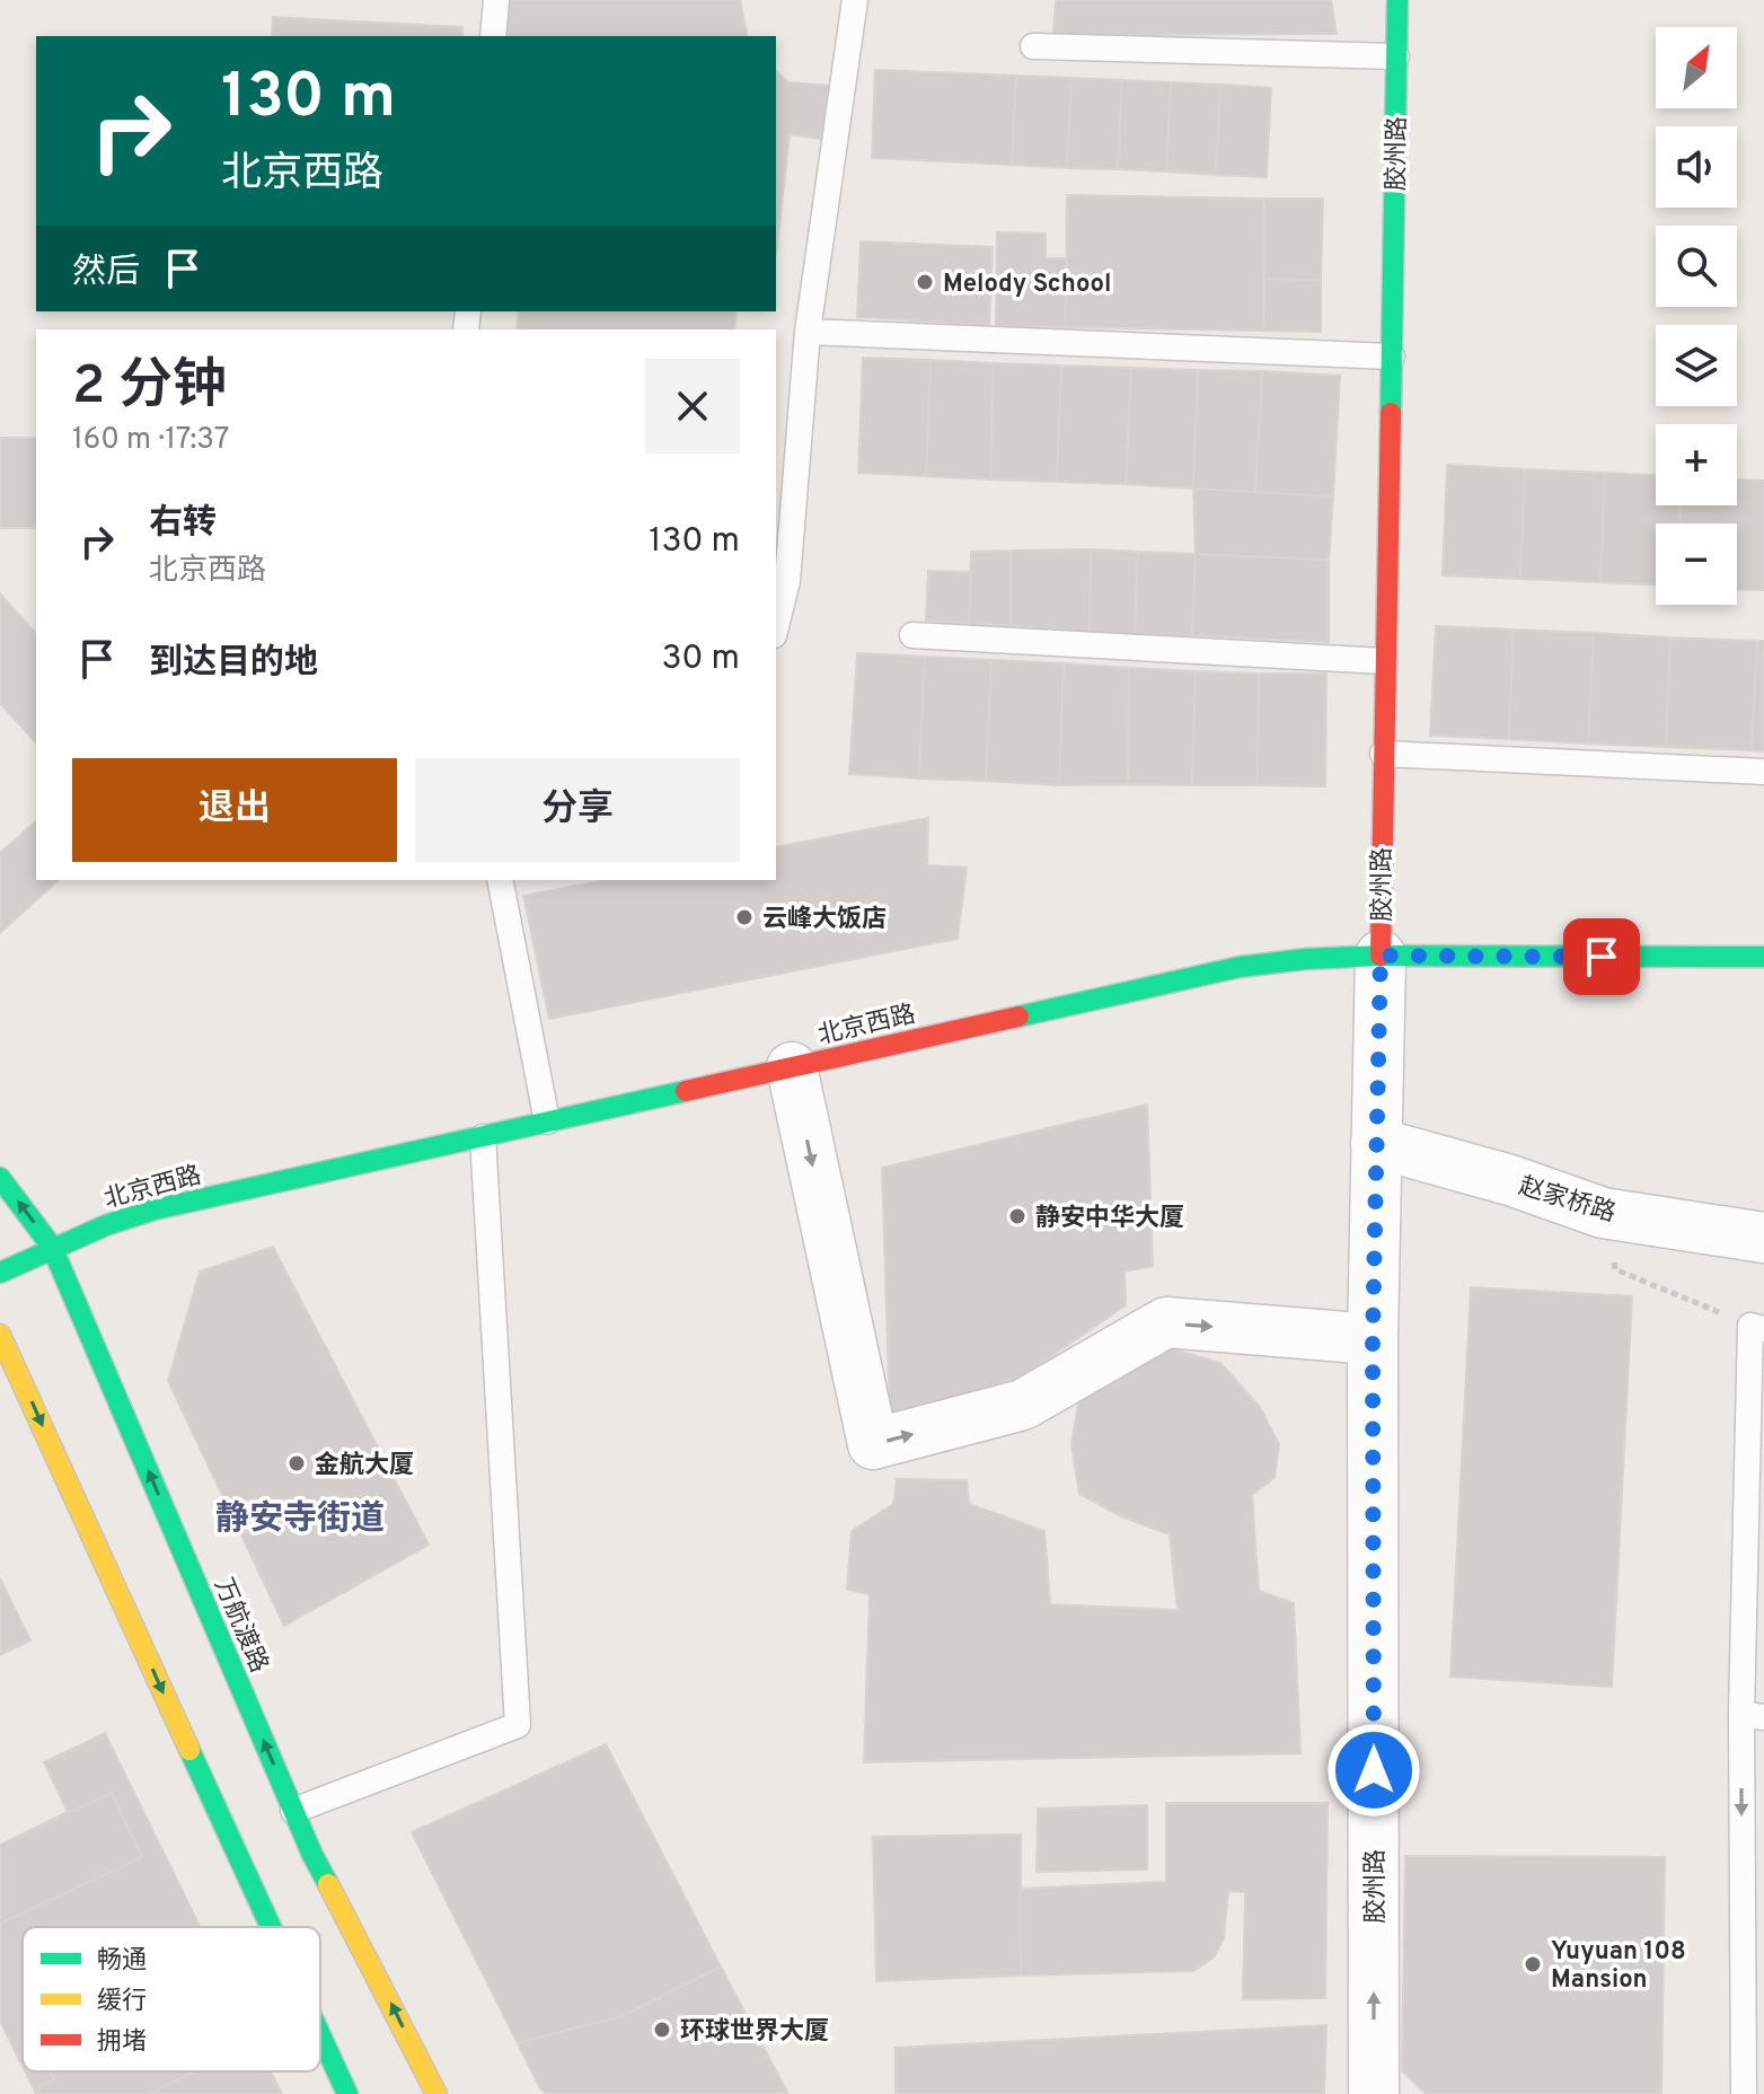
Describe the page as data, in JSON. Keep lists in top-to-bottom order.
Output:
{
  "streets": {
    "main road": ["胶州路", "北京西路", "万航渡路"],
    "street": ["赵家桥路"]
  },
  "crossings": [
    ["胶州路", "北京西路"],
    ["胶州路", "赵家桥路"],
    ["北京西路", "万航渡路"]
  ],
  "one_way": ["胶州路"],
  "districts": ["静安寺街道"],
  "places": [
    "Melody School",
    "云峰大饭店",
    "静安中华大厦",
    "金航大厦",
    "Yuyuan 108 Mansion",
    "环球世界大厦"
  ],
  "legend": ["畅通", "缓行", "拥堵"],
  "north": "top right",
  "page": {
    "map_buttons": ["+", "−"],
    "turn": ["130 m", "北京西路"],
    "then": "然后",
    "heading": ["2 分钟", "160 m · 17:37"],
    "list": [
      {
        "name": "右转",
        "note": "北京西路",
        "value": "130 m"
      },
      {
        "name": "到达目的地",
        "value": "30 m"
      }
    ],
    "buttons": ["退出", "分享"]
  }
}
